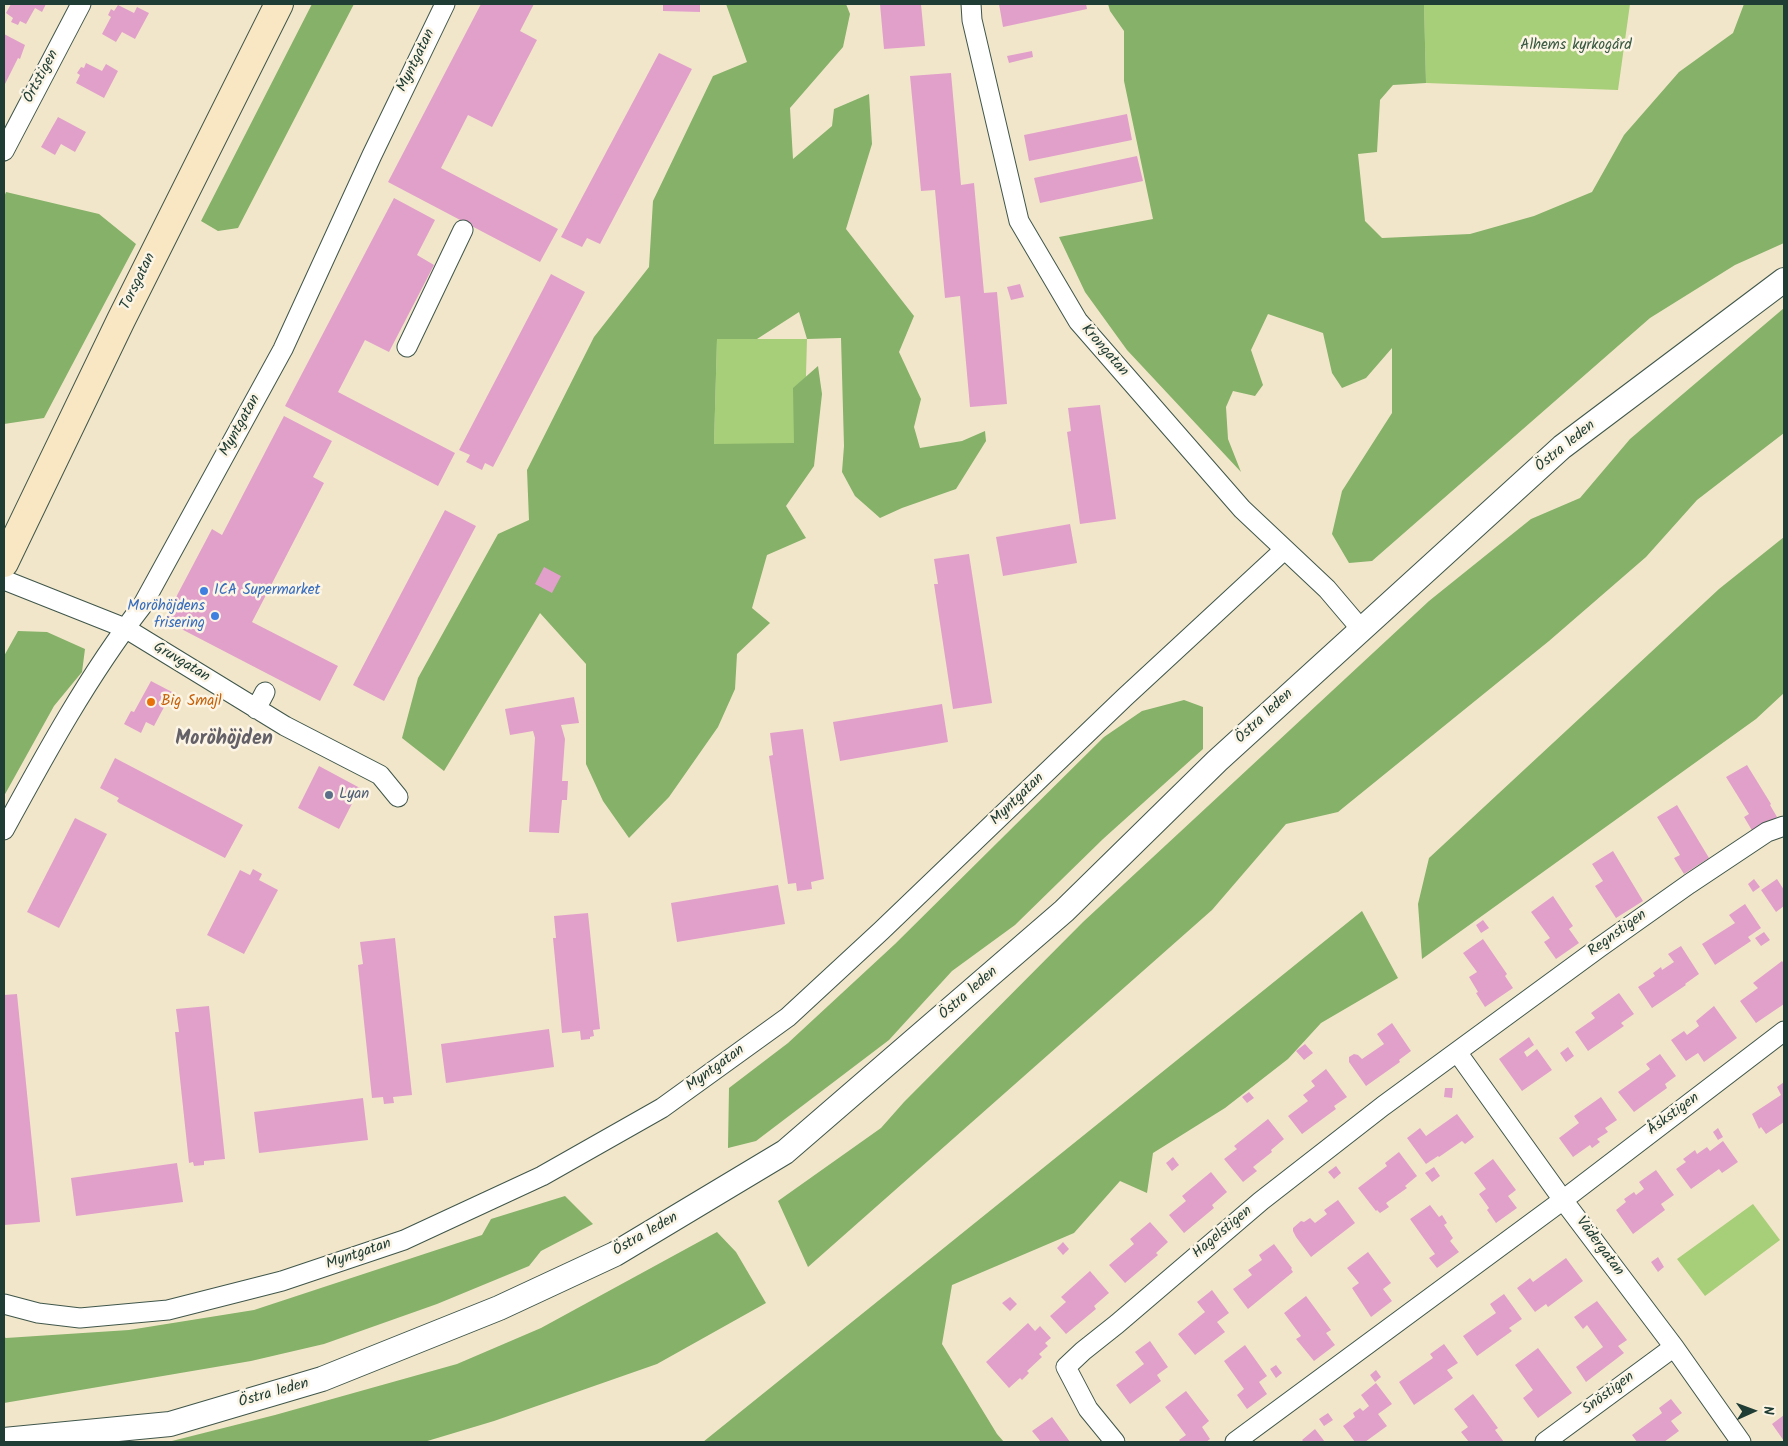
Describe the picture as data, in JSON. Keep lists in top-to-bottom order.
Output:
{
  "streets": {
    "main road": ["Torsgatan"],
    "street": [
      "Myntgatan",
      "Örtstigen",
      "Krongatan",
      "Östra leden",
      "Gruvgatan",
      "Regnstigen",
      "Åskstigen",
      "Hagelstigen",
      "Vädergatan",
      "Snöstigen"
    ]
  },
  "crossings": [
    ["Myntgatan", "Krongatan"],
    ["Myntgatan", "Gruvgatan"],
    ["Krongatan", "Östra leden"],
    ["Regnstigen", "Hagelstigen"],
    ["Regnstigen", "Vädergatan"],
    ["Åskstigen", "Vädergatan"],
    ["Hagelstigen", "Vädergatan"],
    ["Vädergatan", "Snöstigen"]
  ],
  "districts": ["Moröhöjden"],
  "parks": ["Alhems kyrkogård"],
  "places": [
    "ICA Supermarket",
    "Moröhöjdens frisering",
    "Big Smajl",
    "Lyan"
  ],
  "north": "right"
}
